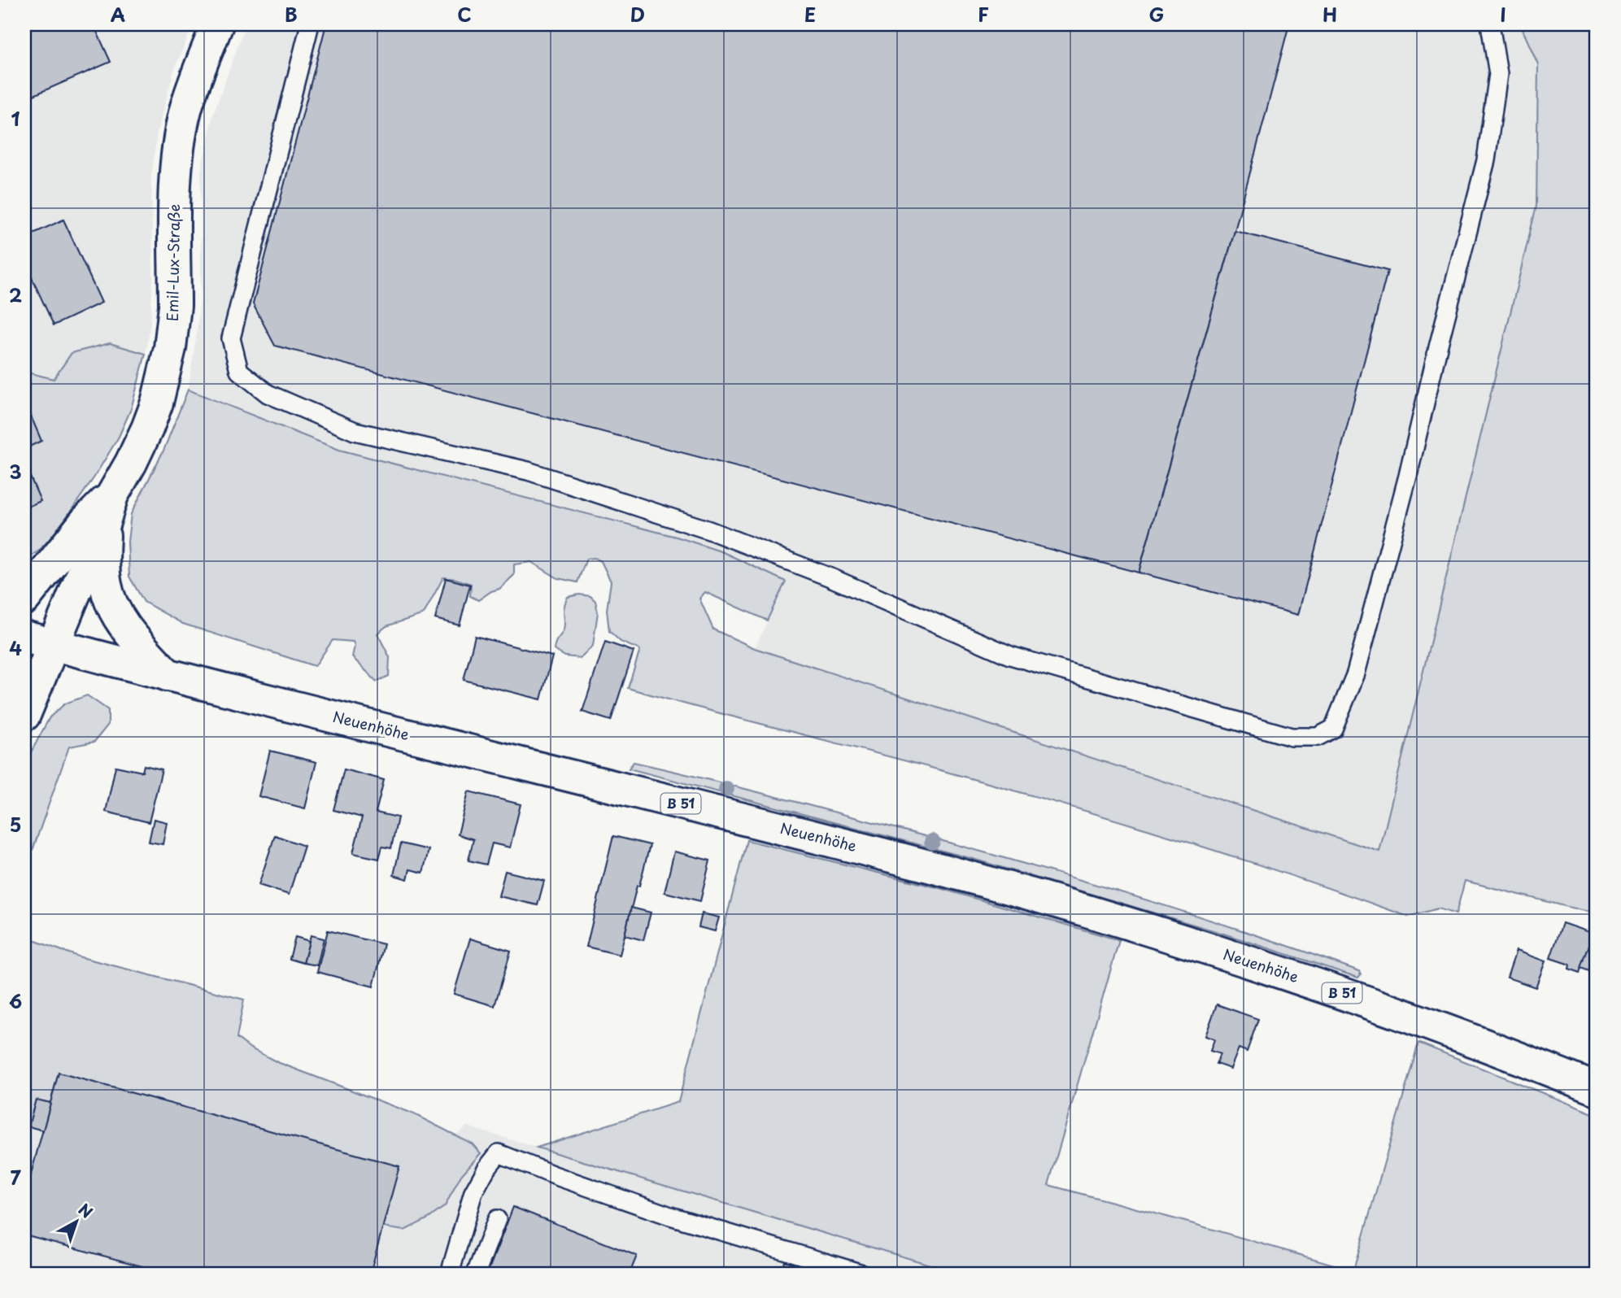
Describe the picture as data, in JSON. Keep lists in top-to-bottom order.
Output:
{
  "streets": {
    "main road": ["Emil-Lux-Straße", "Neuenhöhe", "B 51"]
  },
  "crossings": [
    ["Emil-Lux-Straße", "Neuenhöhe"]
  ],
  "north": "top right",
  "grid": {
    "columns": [
      "A",
      "B",
      "C",
      "D",
      "E",
      "F",
      "G",
      "H",
      "I"
    ],
    "rows": [
      "1",
      "2",
      "3",
      "4",
      "5",
      "6",
      "7"
    ]
  }
}
